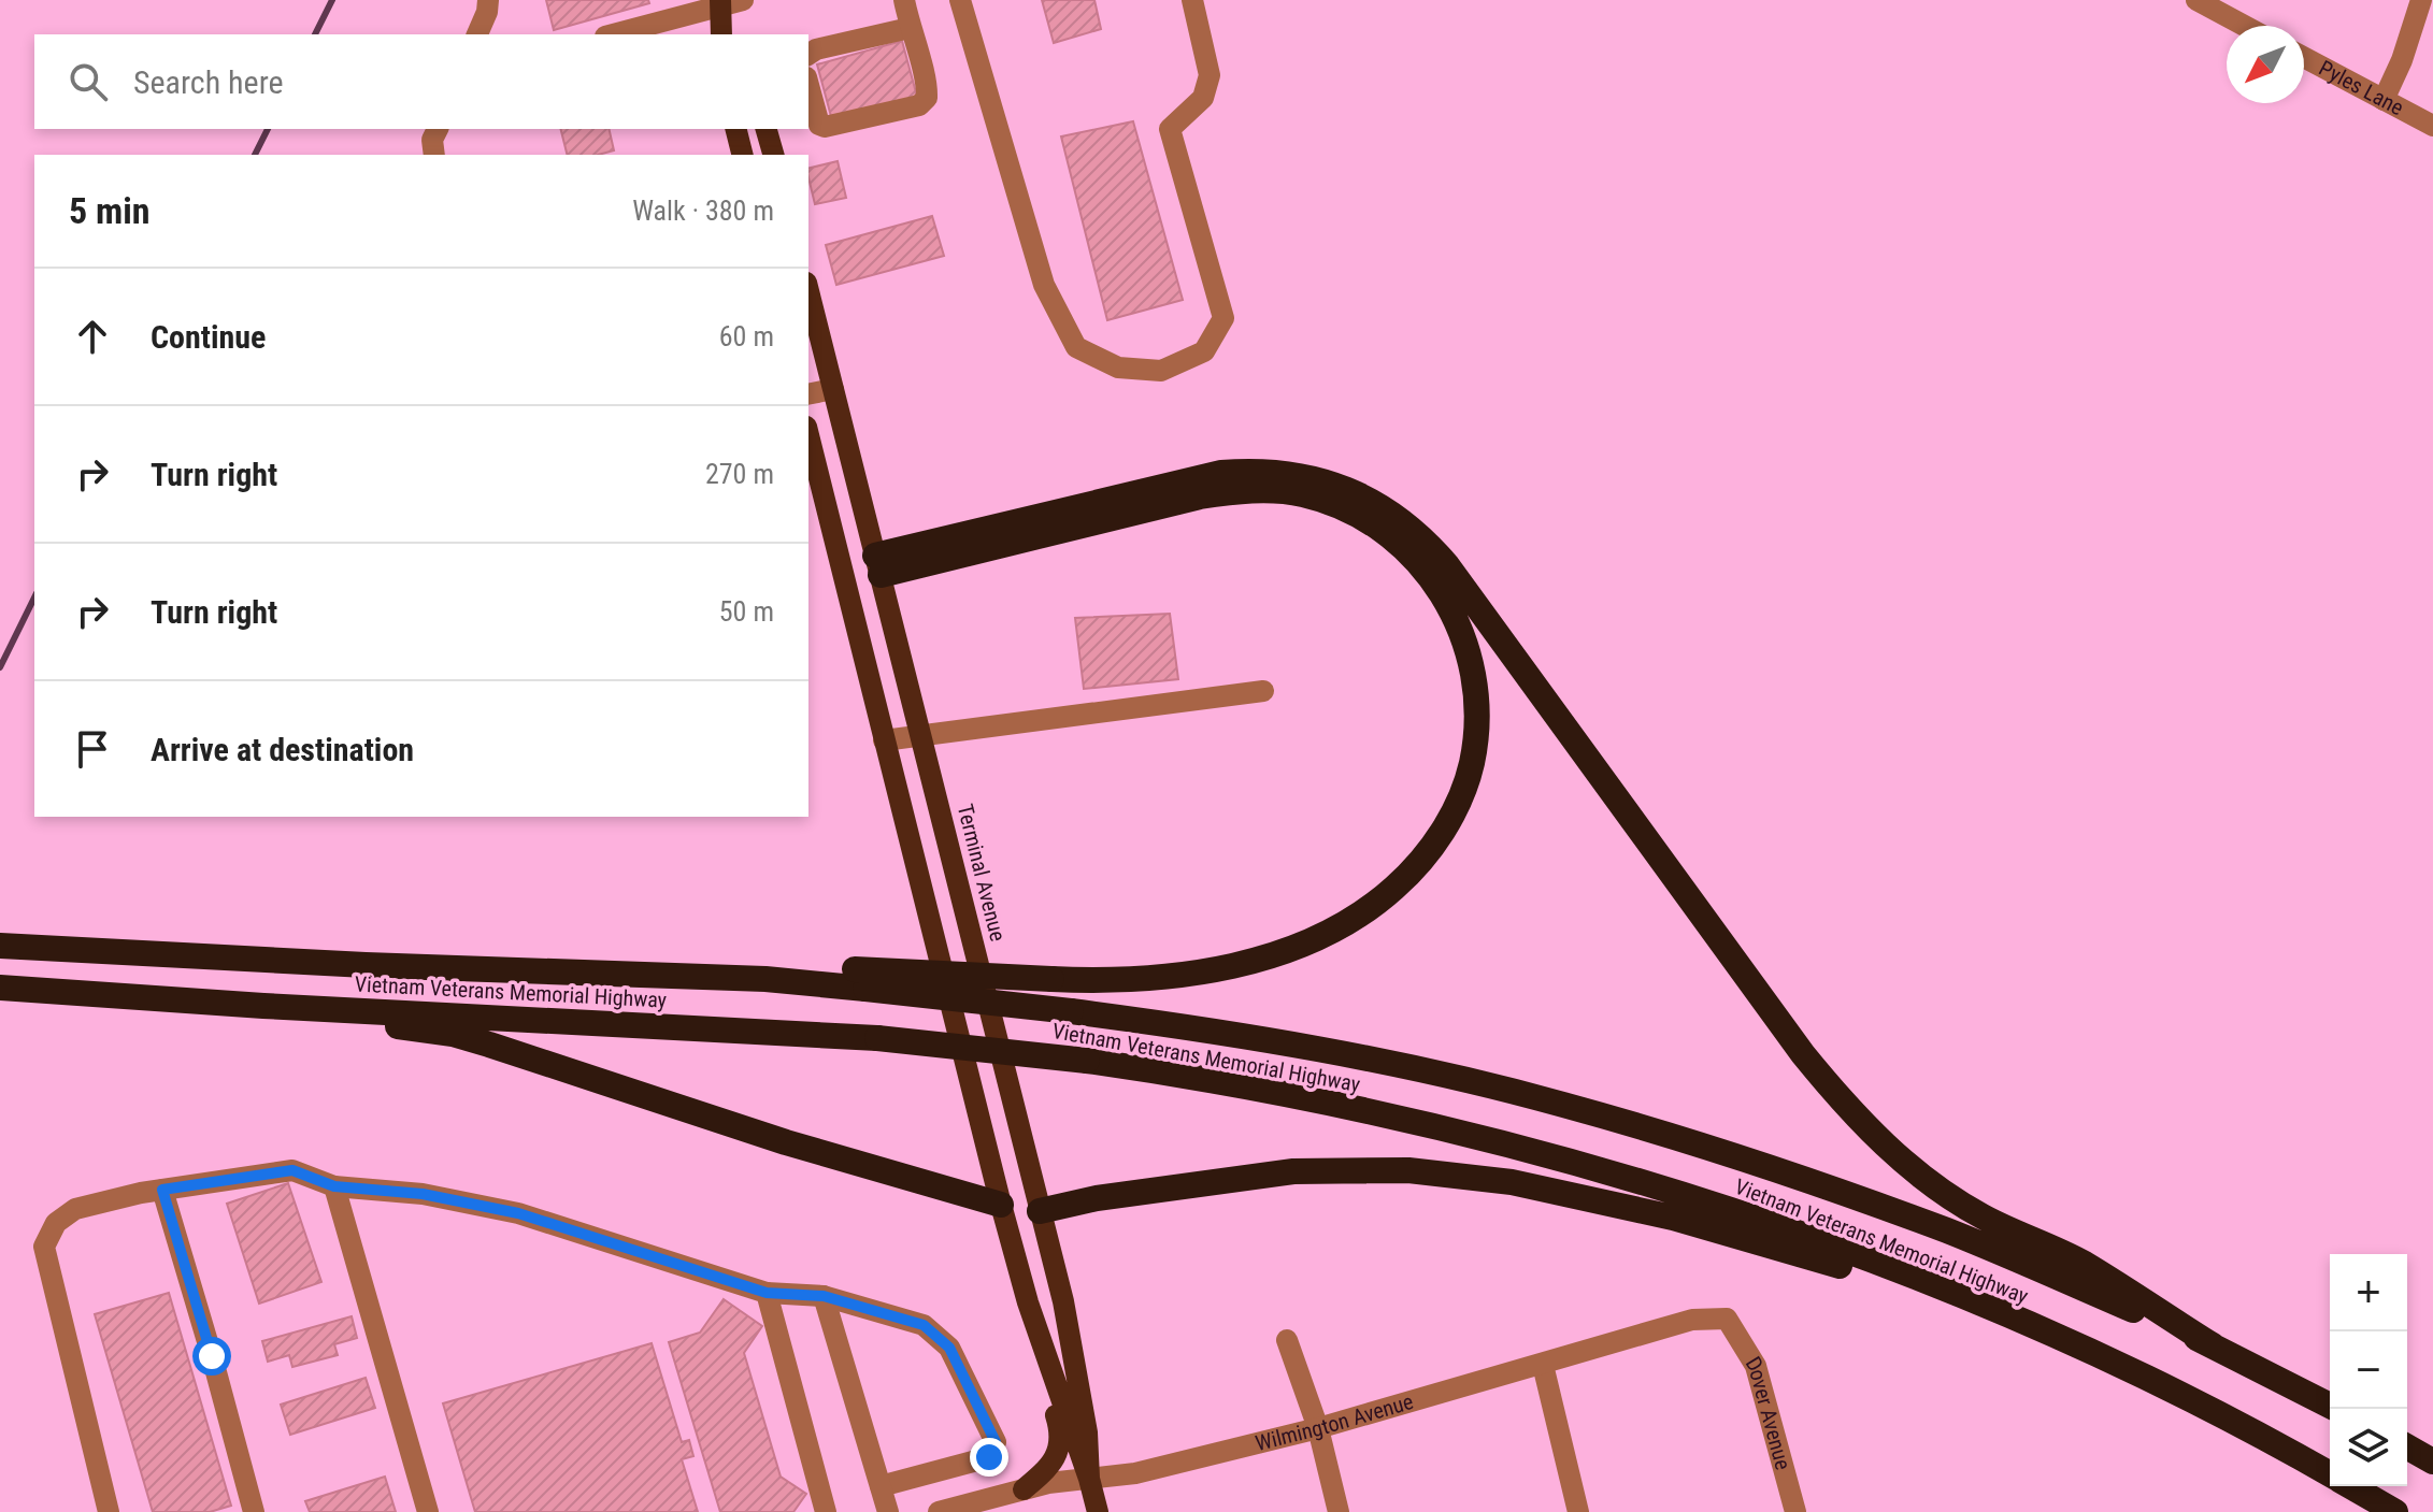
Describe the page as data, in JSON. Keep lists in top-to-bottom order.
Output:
{
  "streets": {
    "highway": ["Vietnam Veterans Memorial Highway"],
    "main road": ["Terminal Avenue"],
    "street": ["Pyles Lane", "Dover Avenue", "Wilmington Avenue"]
  },
  "crossings": [
    ["Terminal Avenue", "Wilmington Avenue"],
    ["Dover Avenue", "Wilmington Avenue"]
  ],
  "north": "bottom left",
  "page": {
    "search": "Search here",
    "heading": ["5 min", "Walk · 380 m"],
    "list": [
      ["Continue", "60 m"],
      ["Turn right", "270 m"],
      ["Turn right", "50 m"],
      "Arrive at destination"
    ],
    "map_buttons": ["+", "−"]
  }
}
